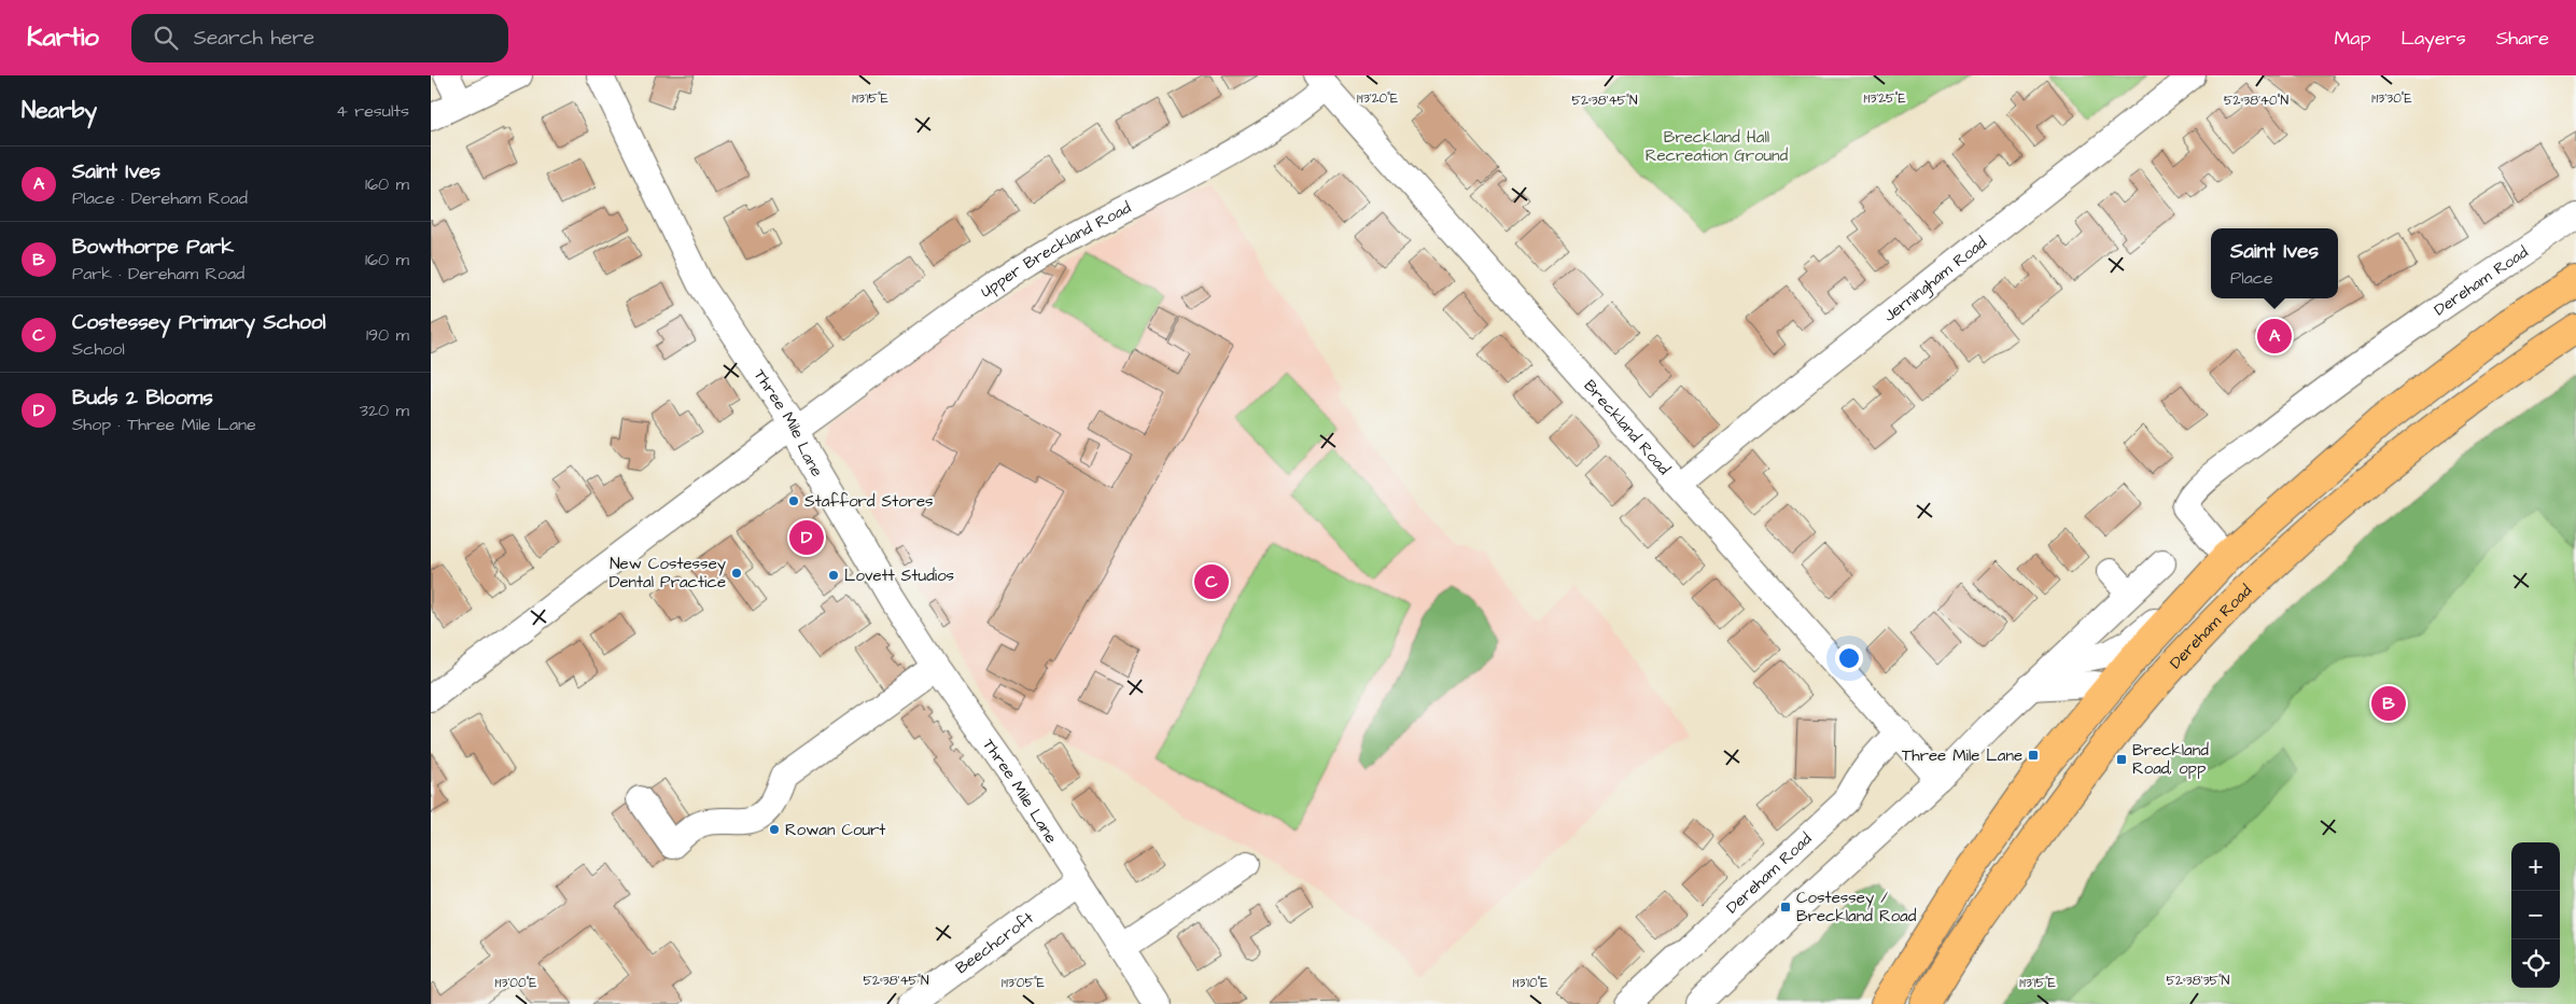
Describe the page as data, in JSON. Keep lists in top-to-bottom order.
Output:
{
  "streets": {
    "highway": ["Dereham Road"],
    "street": [
      "Upper Breckland Road",
      "Jerningham Road",
      "Three Mile Lane",
      "Breckland Road",
      "Beechcroft"
    ]
  },
  "crossings": [
    ["Upper Breckland Road", "Three Mile Lane"],
    ["Upper Breckland Road", "Breckland Road"],
    ["Jerningham Road", "Breckland Road"],
    ["Dereham Road", "Breckland Road"],
    ["Three Mile Lane", "Beechcroft"]
  ],
  "parks": ["Breckland Hall Recreation Ground"],
  "places": {
    "other": [
      "Stafford Stores",
      "New Costessey Dental Practice",
      "Lovett Studios",
      "Rowan Court"
    ],
    "transit": ["Three Mile Lane", "Breckland Road, opp", "Costessey / Breckland Road"]
  },
  "page": {
    "header": "Kartio",
    "search": "Search here",
    "nav": ["Map", "Layers", "Share"],
    "heading": ["Nearby", "4 results"],
    "list": [
      {
        "mark": "A",
        "name": "Saint Ives",
        "note": "Place · Dereham Road",
        "value": "160 m"
      },
      {
        "mark": "B",
        "name": "Bowthorpe Park",
        "note": "Park · Dereham Road",
        "value": "160 m"
      },
      {
        "mark": "C",
        "name": "Costessey Primary School",
        "note": "School",
        "value": "190 m"
      },
      {
        "mark": "D",
        "name": "Buds 2 Blooms",
        "note": "Shop · Three Mile Lane",
        "value": "320 m"
      }
    ],
    "popup": ["Saint Ives", "Place"],
    "pins": [
      "A",
      "D",
      "C",
      "B"
    ],
    "map_buttons": ["+", "−"]
  },
  "coordinates": [
    "1°13'15\"E",
    "1°13'20\"E",
    "1°13'25\"E",
    "1°13'30\"E",
    "52°38'45\"N",
    "52°38'40\"N",
    "52°38'35\"N",
    "1°13'00\"E",
    "1°13'05\"E",
    "1°13'10\"E"
  ]
}
